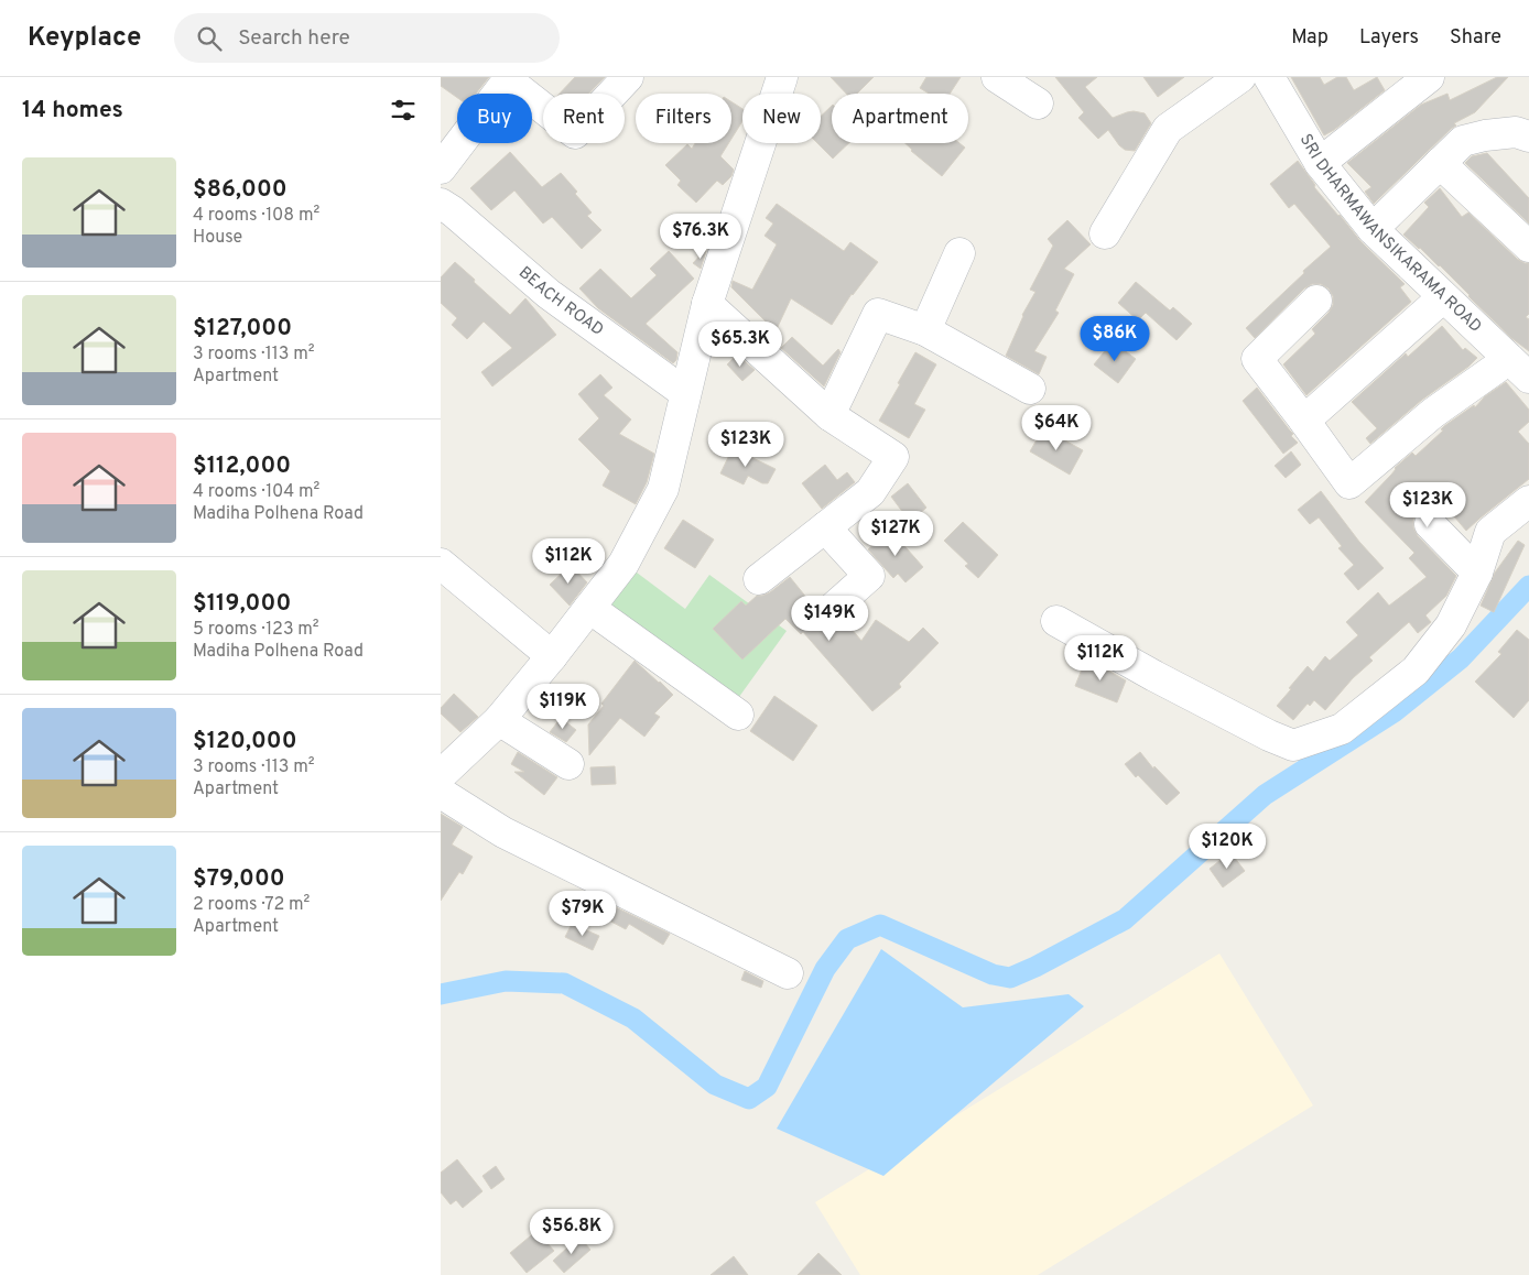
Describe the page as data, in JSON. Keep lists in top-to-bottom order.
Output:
{
  "streets": {
    "street": ["SRI DHARMAWANSIKARAMA ROAD", "BEACH ROAD"]
  },
  "page": {
    "header": "Keyplace",
    "search": "Search here",
    "nav": ["Map", "Layers", "Share"],
    "heading": "14 homes",
    "chip": [
      "Buy",
      "Rent",
      "Filters",
      "New",
      "Apartment"
    ],
    "list": [
      {
        "name": "$86,000",
        "note": "4 rooms · 108 m² · House"
      },
      {
        "name": "$127,000",
        "note": "3 rooms · 113 m² · Apartment"
      },
      {
        "name": "$112,000",
        "note": "4 rooms · 104 m² · Madiha Polhena Road"
      },
      {
        "name": "$119,000",
        "note": "5 rooms · 123 m² · Madiha Polhena Road"
      },
      {
        "name": "$120,000",
        "note": "3 rooms · 113 m² · Apartment"
      },
      {
        "name": "$79,000",
        "note": "2 rooms · 72 m² · Apartment"
      }
    ],
    "price": [
      "$76.3K",
      "$86K",
      "$65.3K",
      "$64K",
      "$123K",
      "$123K",
      "$127K",
      "$112K",
      "$149K",
      "$112K",
      "$119K",
      "$120K",
      "$79K",
      "$56.8K"
    ]
  }
}
